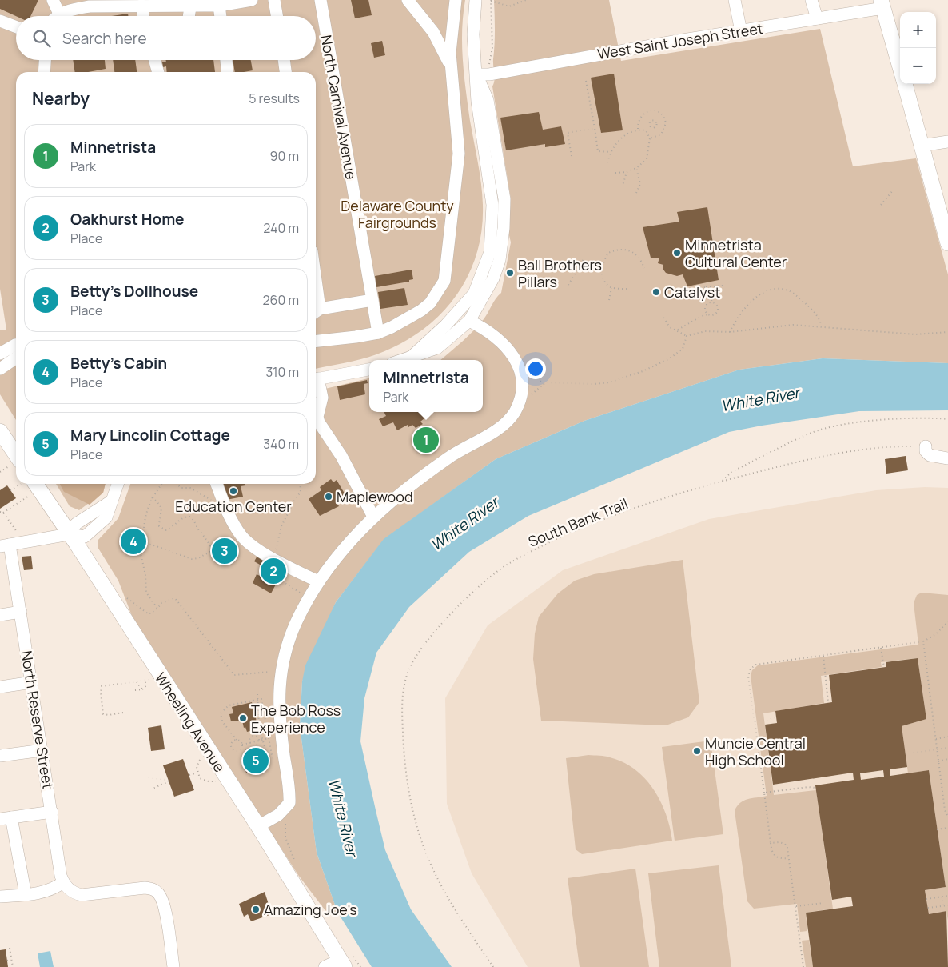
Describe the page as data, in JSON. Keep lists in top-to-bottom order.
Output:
{
  "streets": {
    "main road": ["Wheeling Avenue"],
    "street": ["West Saint Joseph Street", "North Carnival Avenue", "North Reserve Street"],
    "path": ["South Bank Trail"]
  },
  "water": ["White River"],
  "parks": ["Delaware County Fairgrounds"],
  "places": [
    "Minnetrista Cultural Center",
    "Ball Brothers Pillars",
    "Catalyst",
    "Education Center",
    "Maplewood",
    "The Bob Ross Experience",
    "Muncie Central High School",
    "Amazing Joe's"
  ],
  "page": {
    "map_buttons": ["+", "−"],
    "search": "Search here",
    "heading": ["Nearby", "5 results"],
    "list": [
      {
        "mark": "1",
        "name": "Minnetrista",
        "note": "Park",
        "value": "90 m"
      },
      {
        "mark": "2",
        "name": "Oakhurst Home",
        "note": "Place",
        "value": "240 m"
      },
      {
        "mark": "3",
        "name": "Betty's Dollhouse",
        "note": "Place",
        "value": "260 m"
      },
      {
        "mark": "4",
        "name": "Betty's Cabin",
        "note": "Place",
        "value": "310 m"
      },
      {
        "mark": "5",
        "name": "Mary Lincolin Cottage",
        "note": "Place",
        "value": "340 m"
      }
    ],
    "popup": ["Minnetrista", "Park"],
    "pins": [
      "1",
      "4",
      "3",
      "2",
      "5"
    ]
  }
}
